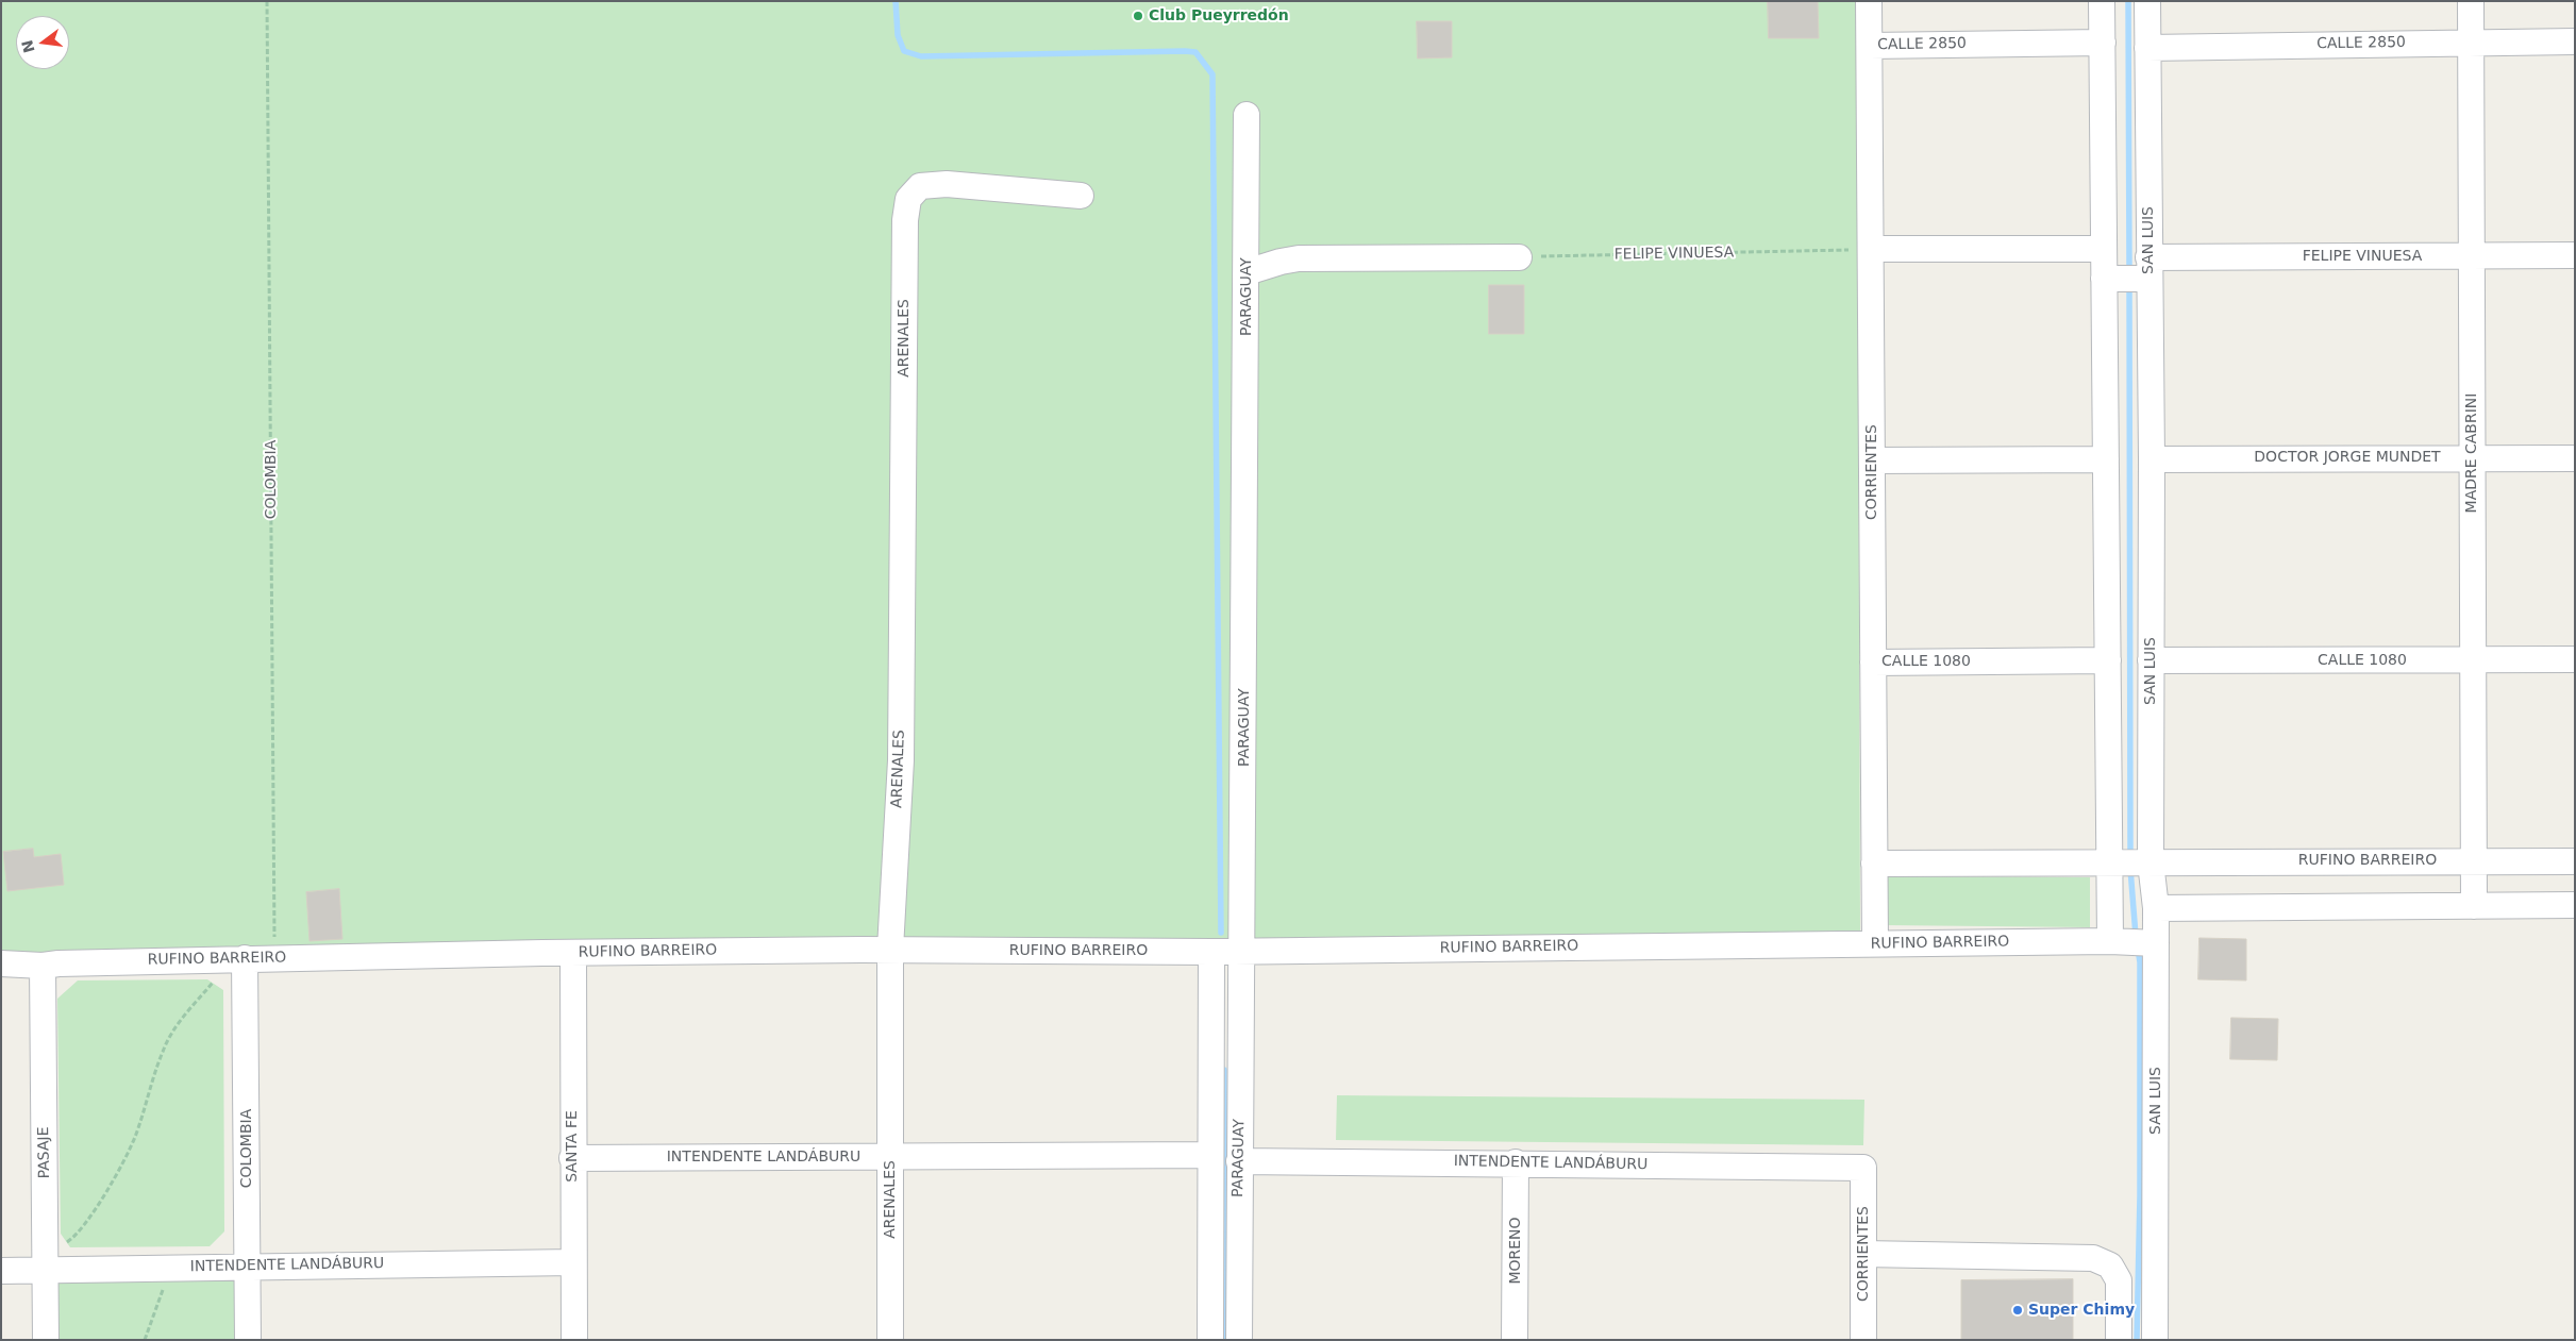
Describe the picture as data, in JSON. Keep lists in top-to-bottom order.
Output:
{
  "streets": {
    "street": [
      "CALLE 2850",
      "SAN LUIS",
      "FELIPE VINUESA",
      "PARAGUAY",
      "ARENALES",
      "MADRE CABRINI",
      "DOCTOR JORGE MUNDET",
      "CORRIENTES",
      "COLOMBIA",
      "CALLE 1080",
      "RUFINO BARREIRO",
      "SANTA FE",
      "PASAJE",
      "INTENDENTE LANDÁBURU",
      "MORENO"
    ]
  },
  "crossings": [
    ["CALLE 2850", "SAN LUIS"],
    ["CALLE 2850", "MADRE CABRINI"],
    ["CALLE 2850", "CORRIENTES"],
    ["SAN LUIS", "FELIPE VINUESA"],
    ["SAN LUIS", "DOCTOR JORGE MUNDET"],
    ["SAN LUIS", "CALLE 1080"],
    ["SAN LUIS", "RUFINO BARREIRO"],
    ["FELIPE VINUESA", "MADRE CABRINI"],
    ["FELIPE VINUESA", "CORRIENTES"],
    ["PARAGUAY", "RUFINO BARREIRO"],
    ["PARAGUAY", "INTENDENTE LANDÁBURU"],
    ["ARENALES", "RUFINO BARREIRO"],
    ["ARENALES", "INTENDENTE LANDÁBURU"],
    ["MADRE CABRINI", "DOCTOR JORGE MUNDET"],
    ["MADRE CABRINI", "CALLE 1080"],
    ["MADRE CABRINI", "RUFINO BARREIRO"],
    ["CORRIENTES", "CALLE 1080"],
    ["CORRIENTES", "RUFINO BARREIRO"],
    ["CORRIENTES", "INTENDENTE LANDÁBURU"],
    ["COLOMBIA", "RUFINO BARREIRO"],
    ["COLOMBIA", "INTENDENTE LANDÁBURU"],
    ["RUFINO BARREIRO", "SANTA FE"],
    ["RUFINO BARREIRO", "PASAJE"],
    ["SANTA FE", "INTENDENTE LANDÁBURU"],
    ["PASAJE", "INTENDENTE LANDÁBURU"],
    ["INTENDENTE LANDÁBURU", "MORENO"]
  ],
  "places": ["Club Pueyrredón", "Super Chimy"],
  "north": "left"
}
